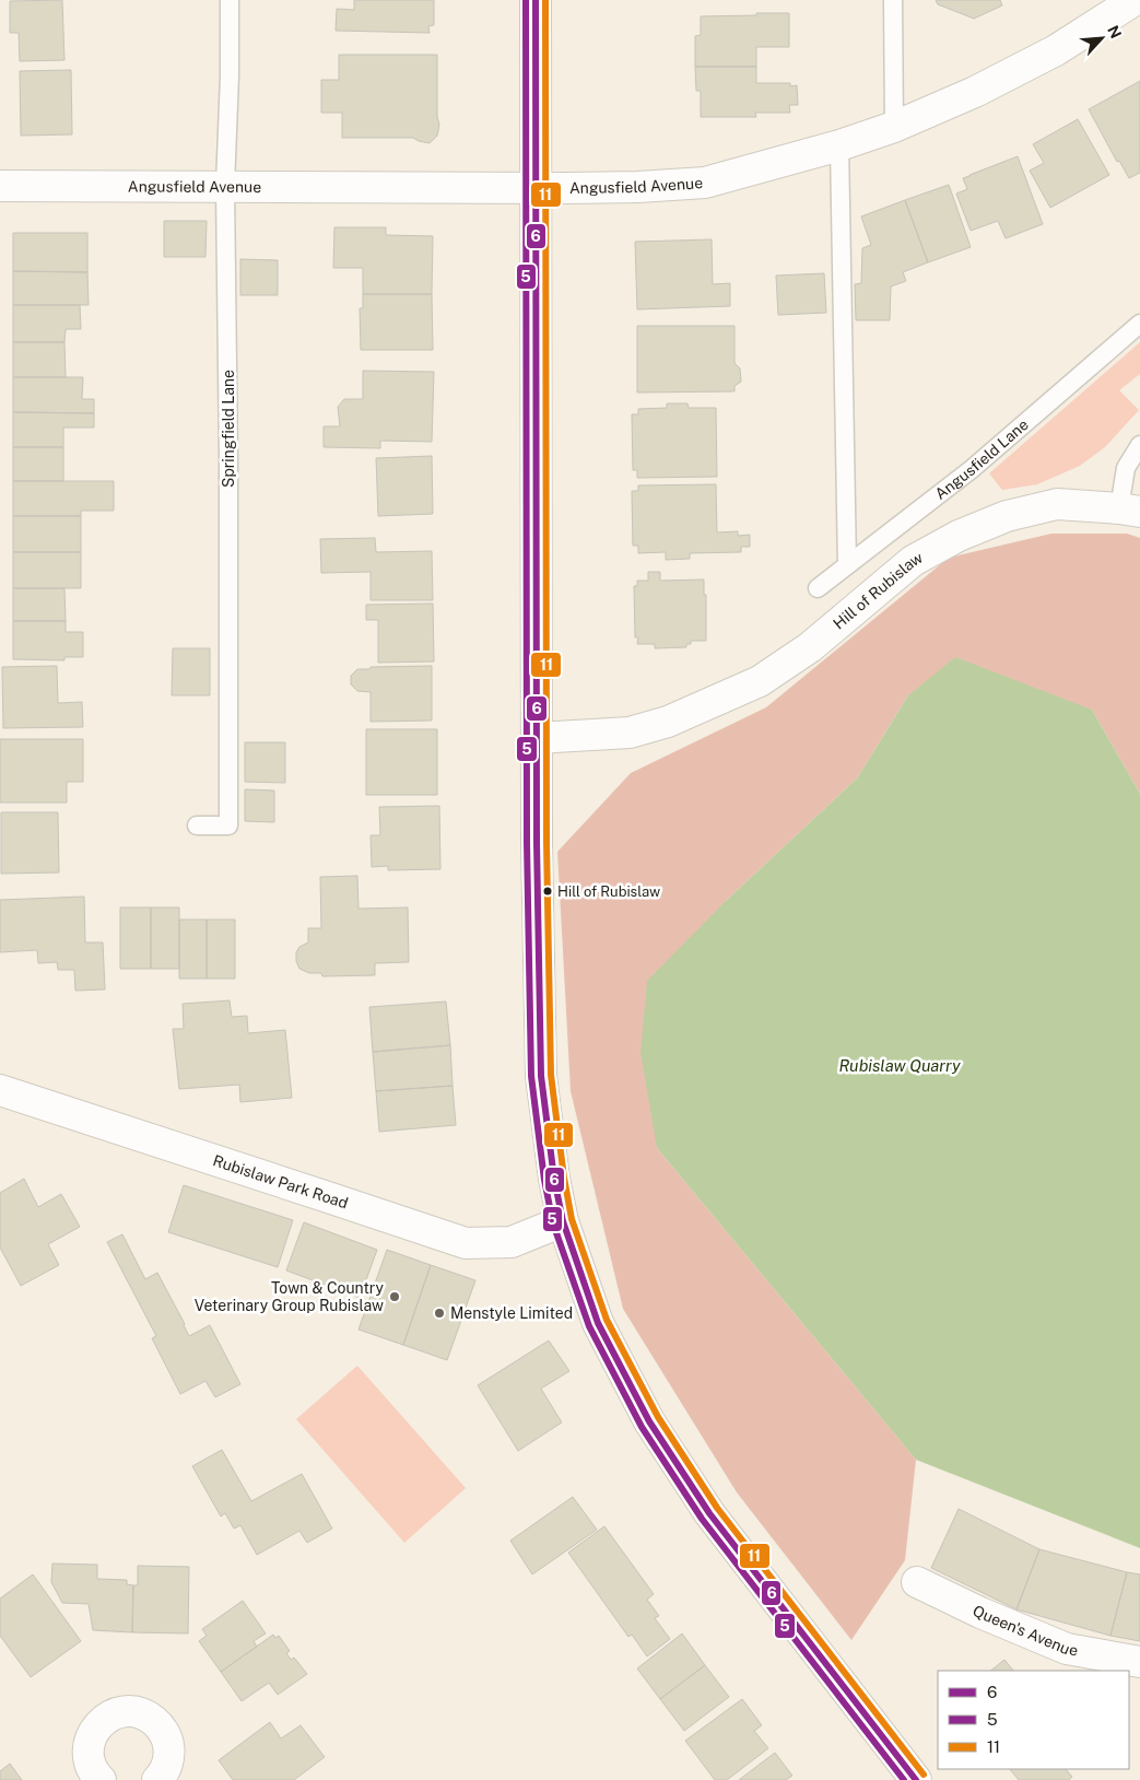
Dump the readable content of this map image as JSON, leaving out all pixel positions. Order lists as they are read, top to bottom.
{
  "streets": {
    "street": [
      "Angusfield Avenue",
      "Hill of Rubislaw",
      "Rubislaw Park Road",
      "Queen's Avenue"
    ],
    "lane": ["Springfield Lane", "Angusfield Lane"]
  },
  "crossings": [
    ["Angusfield Avenue", "Springfield Lane"]
  ],
  "water": ["Rubislaw Quarry"],
  "places": ["Hill of Rubislaw", "Town & Country Veterinary Group Rubislaw", "Menstyle Limited"],
  "lines": ["transit line 6", "transit line 5", "transit line 11"],
  "legend": ["6", "5", "11"],
  "north": "top right"
}
